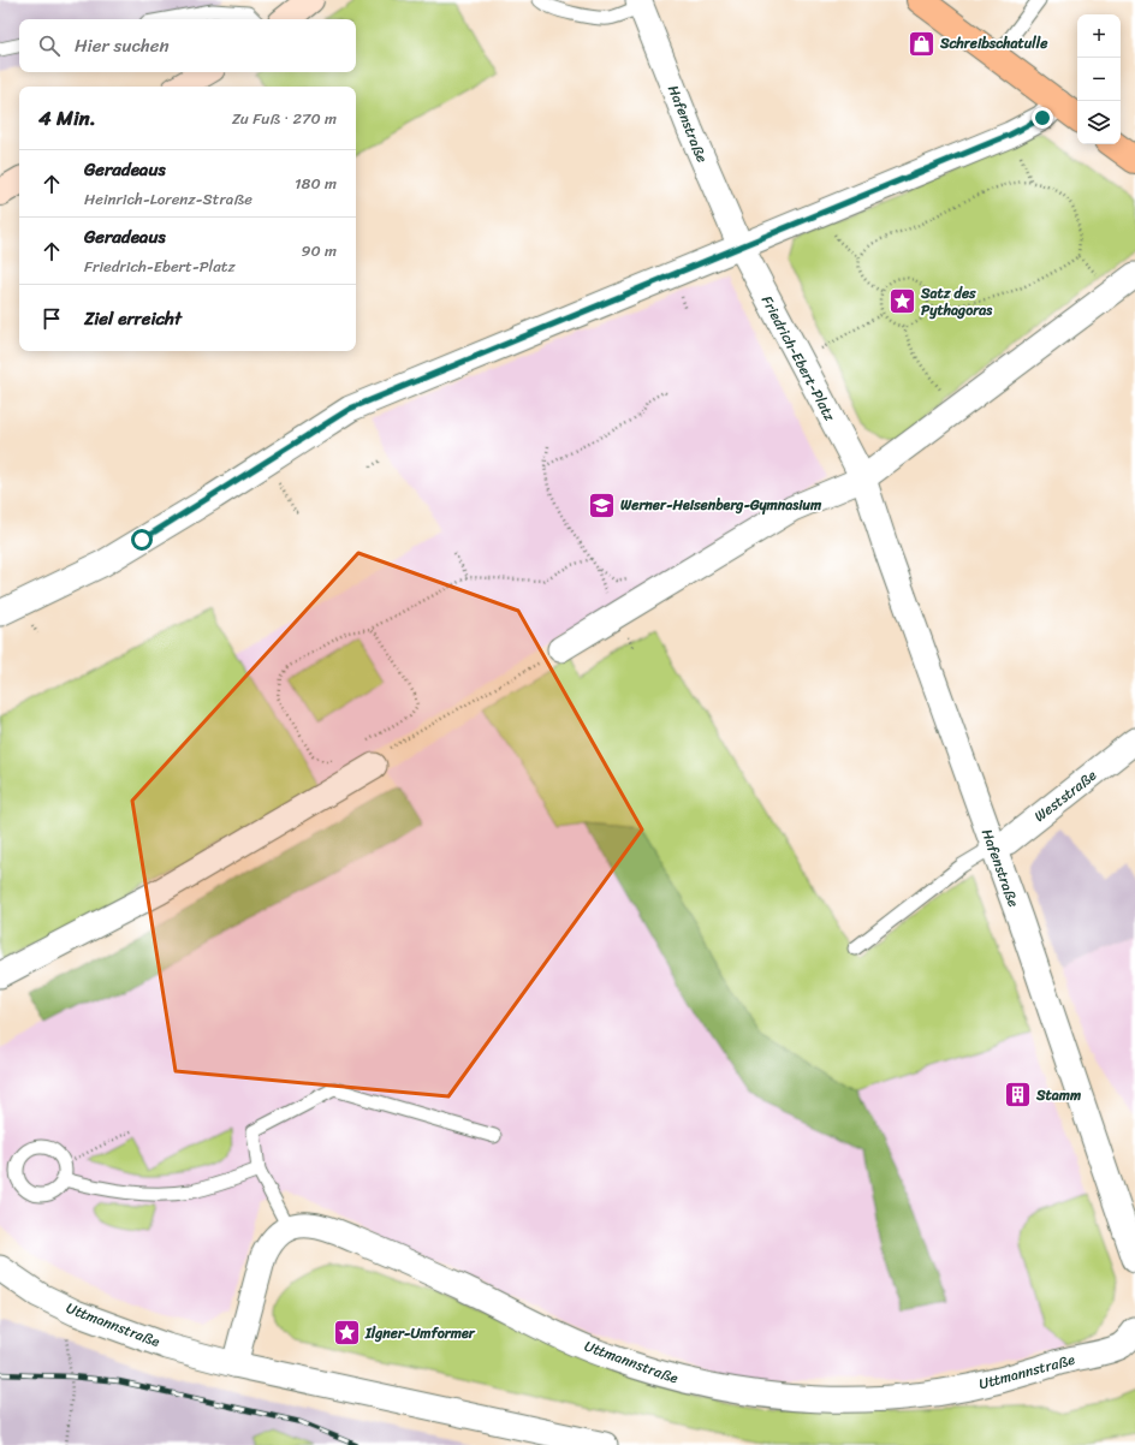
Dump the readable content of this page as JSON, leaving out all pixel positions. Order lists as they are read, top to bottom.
{
  "streets": {
    "street": [
      "Hafenstraße",
      "Friedrich-Ebert-Platz",
      "Weststraße",
      "Uttmannstraße"
    ]
  },
  "crossings": [
    ["Hafenstraße", "Friedrich-Ebert-Platz"],
    ["Hafenstraße", "Weststraße"]
  ],
  "places": {
    "shop": ["Schreibschatulle"],
    "place": ["Satz des Pythagoras", "Ilgner-Umformer"],
    "school or university": ["Werner-Heisenberg-Gymnasium"],
    "building": ["Stamm"]
  },
  "page": {
    "map_buttons": ["+", "−"],
    "search": "Hier suchen",
    "heading": ["4 Min.", "Zu Fuß · 270 m"],
    "list": [
      ["Geradeaus", "Heinrich-Lorenz-Straße", "180 m"],
      ["Geradeaus", "Friedrich-Ebert-Platz", "90 m"],
      "Ziel erreicht"
    ]
  }
}
